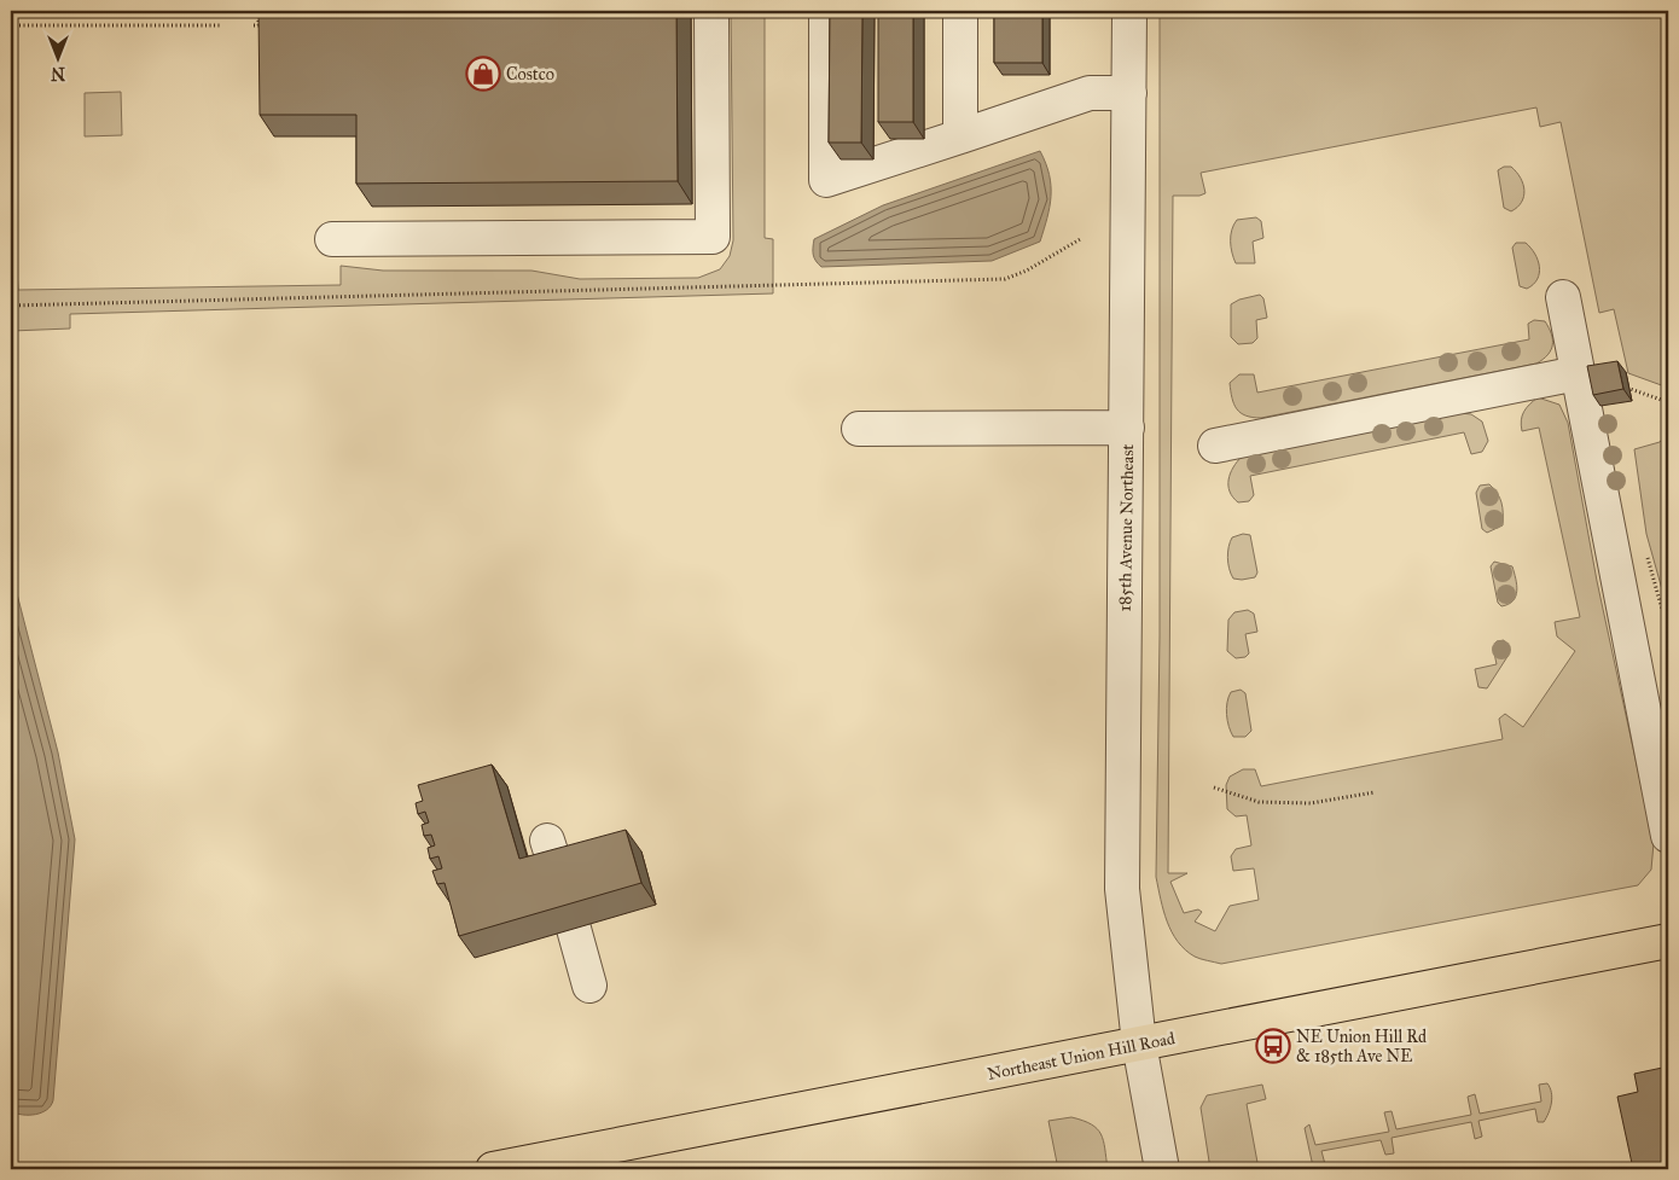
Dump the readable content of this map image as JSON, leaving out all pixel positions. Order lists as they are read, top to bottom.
{
  "streets": {
    "main road": ["Northeast Union Hill Road"],
    "street": ["185th Avenue Northeast"]
  },
  "crossings": [
    ["185th Avenue Northeast", "Northeast Union Hill Road"]
  ],
  "places": {
    "shop": ["Costco"],
    "bus stop": ["NE Union Hill Rd & 185th Ave NE"]
  },
  "north": "bottom"
}
